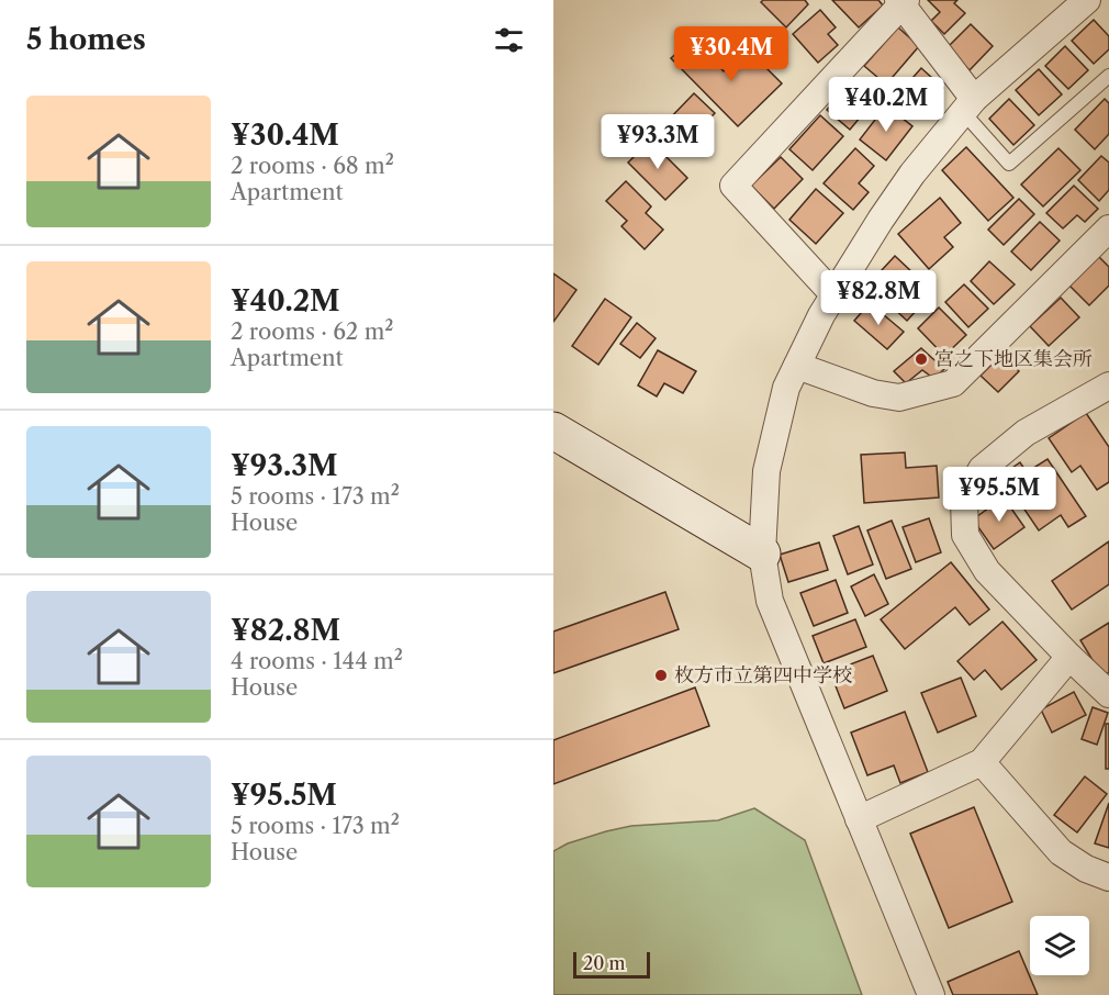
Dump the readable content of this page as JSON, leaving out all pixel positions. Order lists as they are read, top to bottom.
{
  "places": ["宮之下地区集会所", "枚方市立第四中学校"],
  "scale_bar": "20 m",
  "page": {
    "heading": "5 homes",
    "price": [
      "¥30.4M",
      "¥40.2M",
      "¥93.3M",
      "¥82.8M",
      "¥95.5M"
    ],
    "list": [
      {
        "name": "¥30.4M",
        "note": "2 rooms · 68 m² · Apartment"
      },
      {
        "name": "¥40.2M",
        "note": "2 rooms · 62 m² · Apartment"
      },
      {
        "name": "¥93.3M",
        "note": "5 rooms · 173 m² · House"
      },
      {
        "name": "¥82.8M",
        "note": "4 rooms · 144 m² · House"
      },
      {
        "name": "¥95.5M",
        "note": "5 rooms · 173 m² · House"
      }
    ],
    "scale": "20 m"
  }
}
